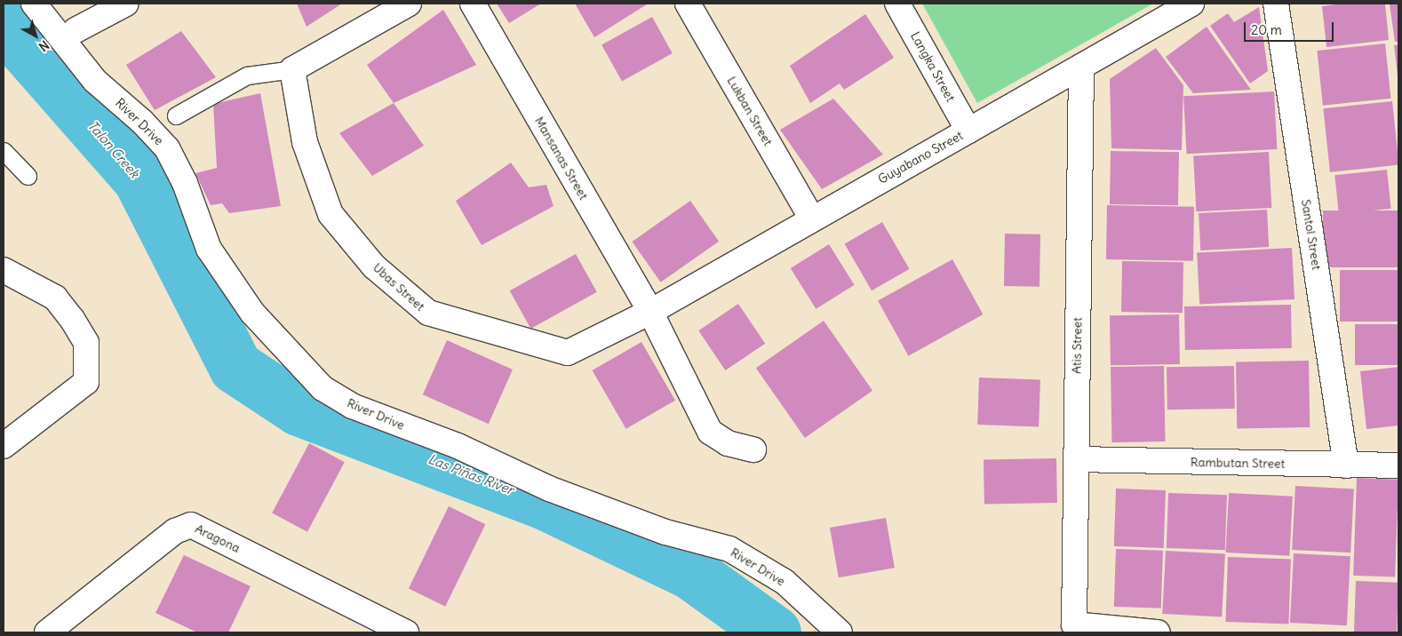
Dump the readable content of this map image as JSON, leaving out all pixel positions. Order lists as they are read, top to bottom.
{
  "streets": {
    "street": [
      "Langka Street",
      "Lukban Street",
      "River Drive",
      "Guyabano Street",
      "Mansanas Street",
      "Santol Street",
      "Ubas Street",
      "Atis Street",
      "Rambutan Street",
      "Aragona"
    ]
  },
  "crossings": [
    ["Langka Street", "Guyabano Street"],
    ["Lukban Street", "Guyabano Street"],
    ["Guyabano Street", "Mansanas Street"],
    ["Guyabano Street", "Ubas Street"],
    ["Guyabano Street", "Atis Street"],
    ["Mansanas Street", "Ubas Street"],
    ["Santol Street", "Rambutan Street"],
    ["Atis Street", "Rambutan Street"]
  ],
  "water": ["Talon Creek", "Las Piñas River"],
  "scale_bar": "20 m",
  "north": "bottom right"
}
